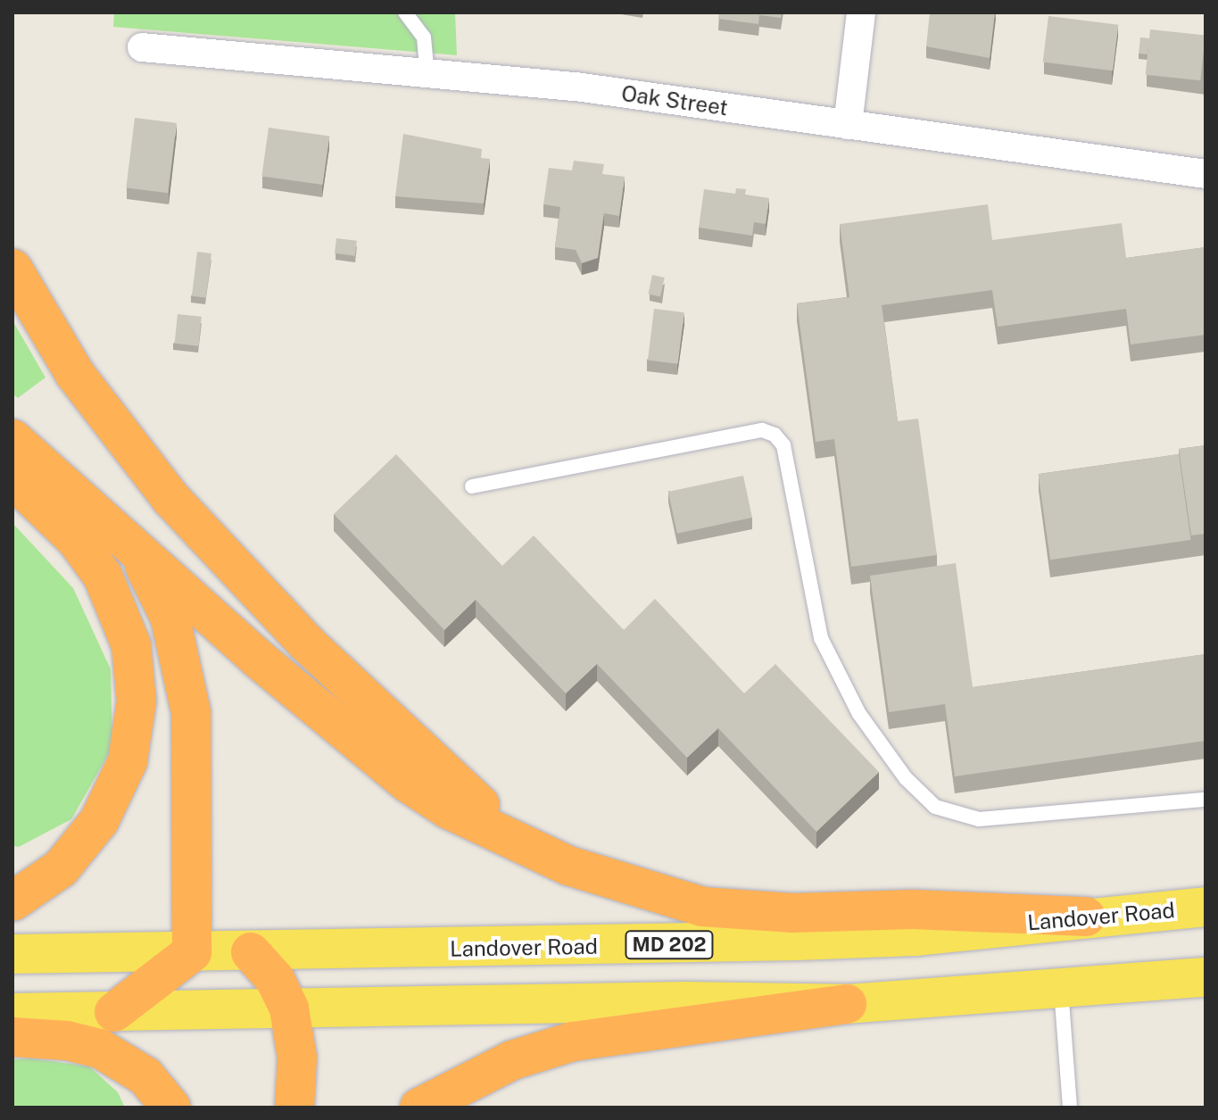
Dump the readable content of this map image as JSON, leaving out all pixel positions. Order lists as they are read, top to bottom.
{
  "streets": {
    "main road": ["Landover Road", "MD 202"],
    "street": ["Oak Street"]
  }
}
